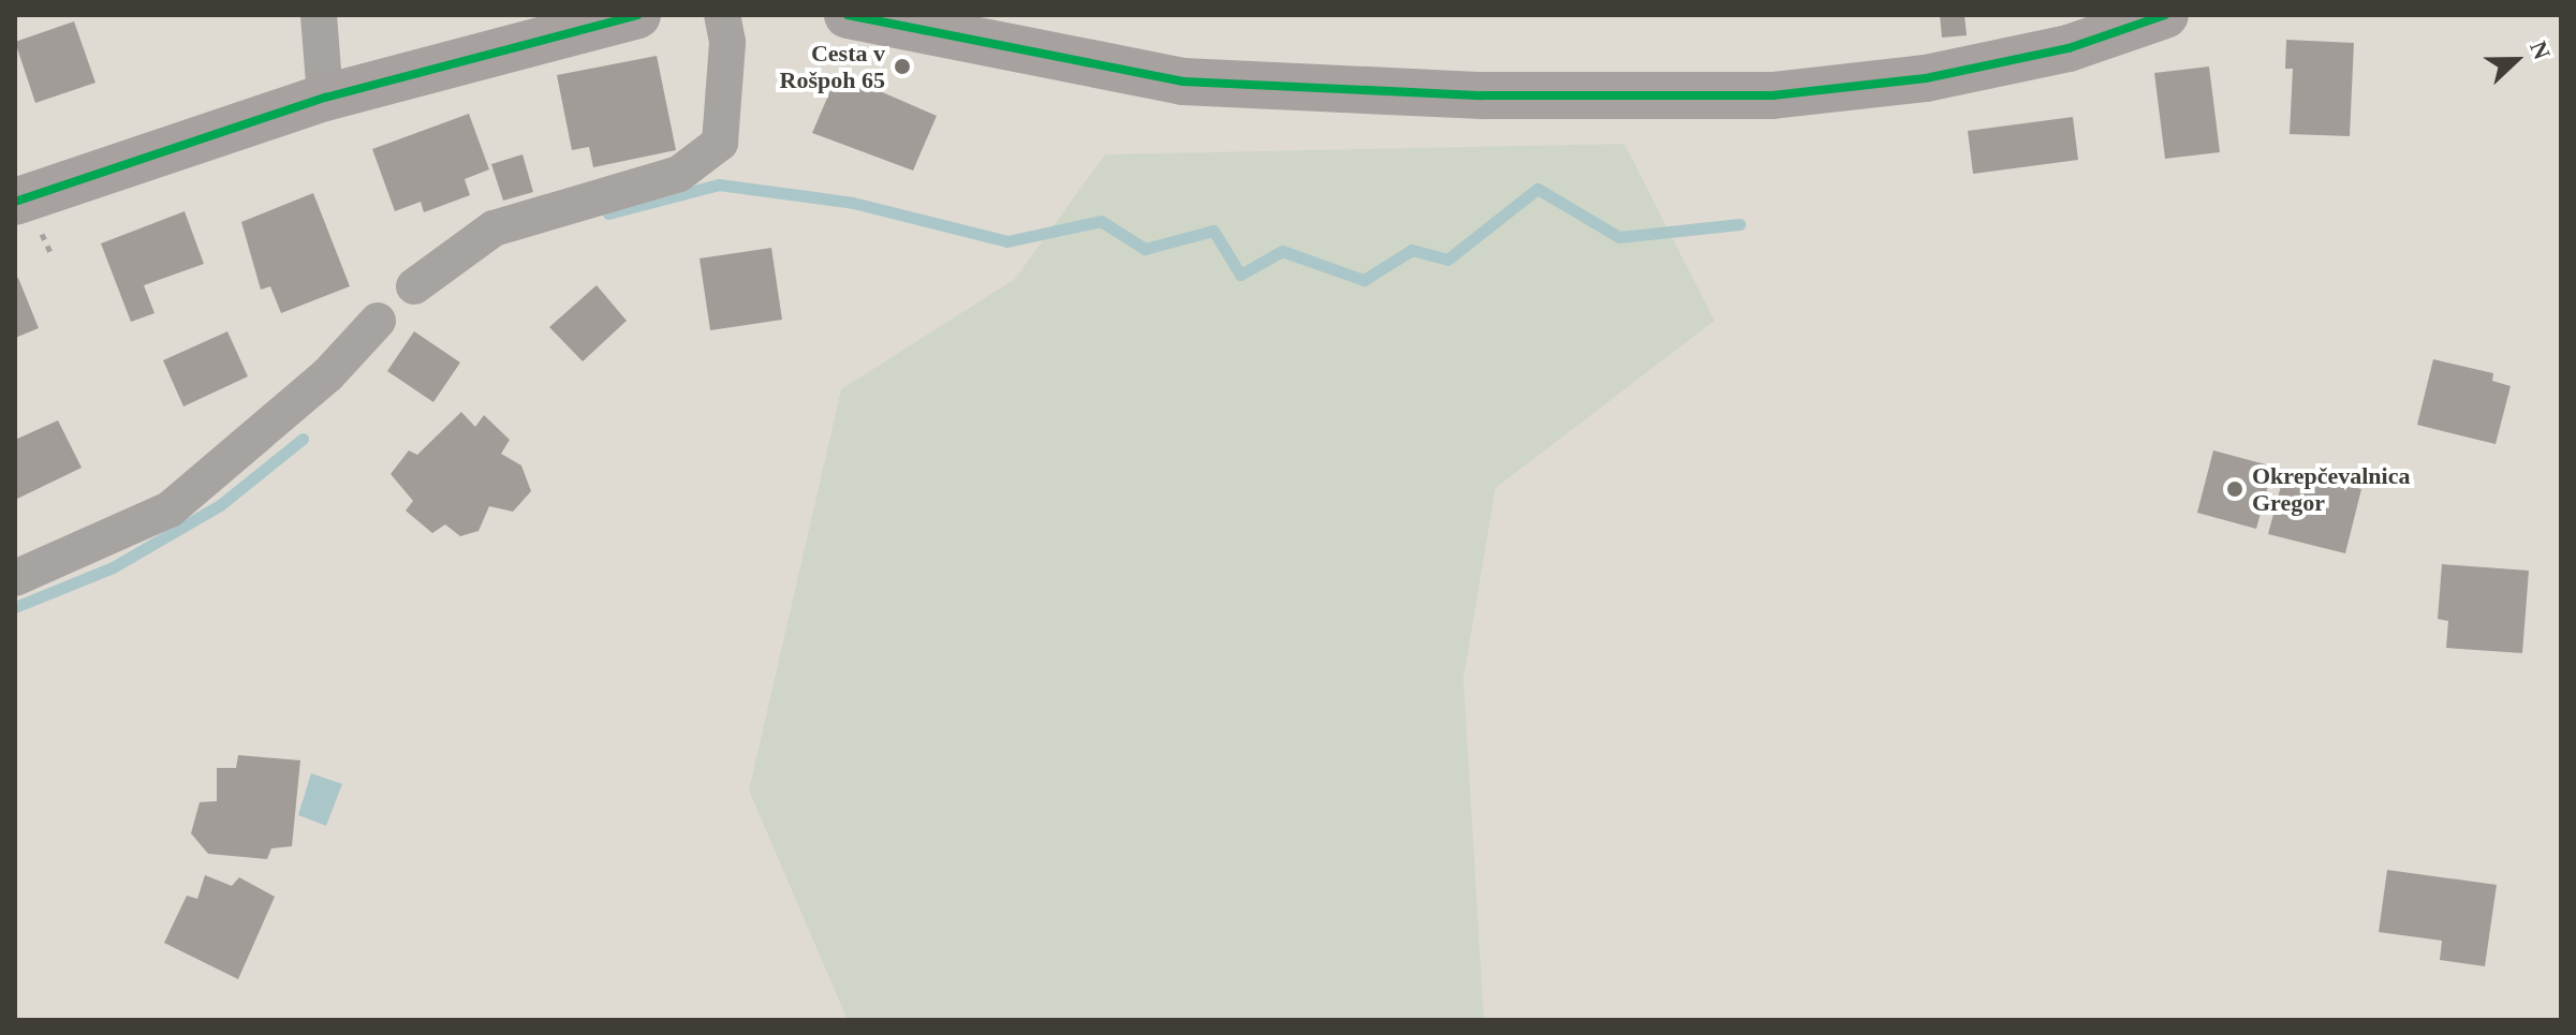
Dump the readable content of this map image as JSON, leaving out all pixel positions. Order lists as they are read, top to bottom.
{
  "places": ["Cesta v Rošpoh 65", "Okrepčevalnica Gregor"],
  "north": "right"
}
